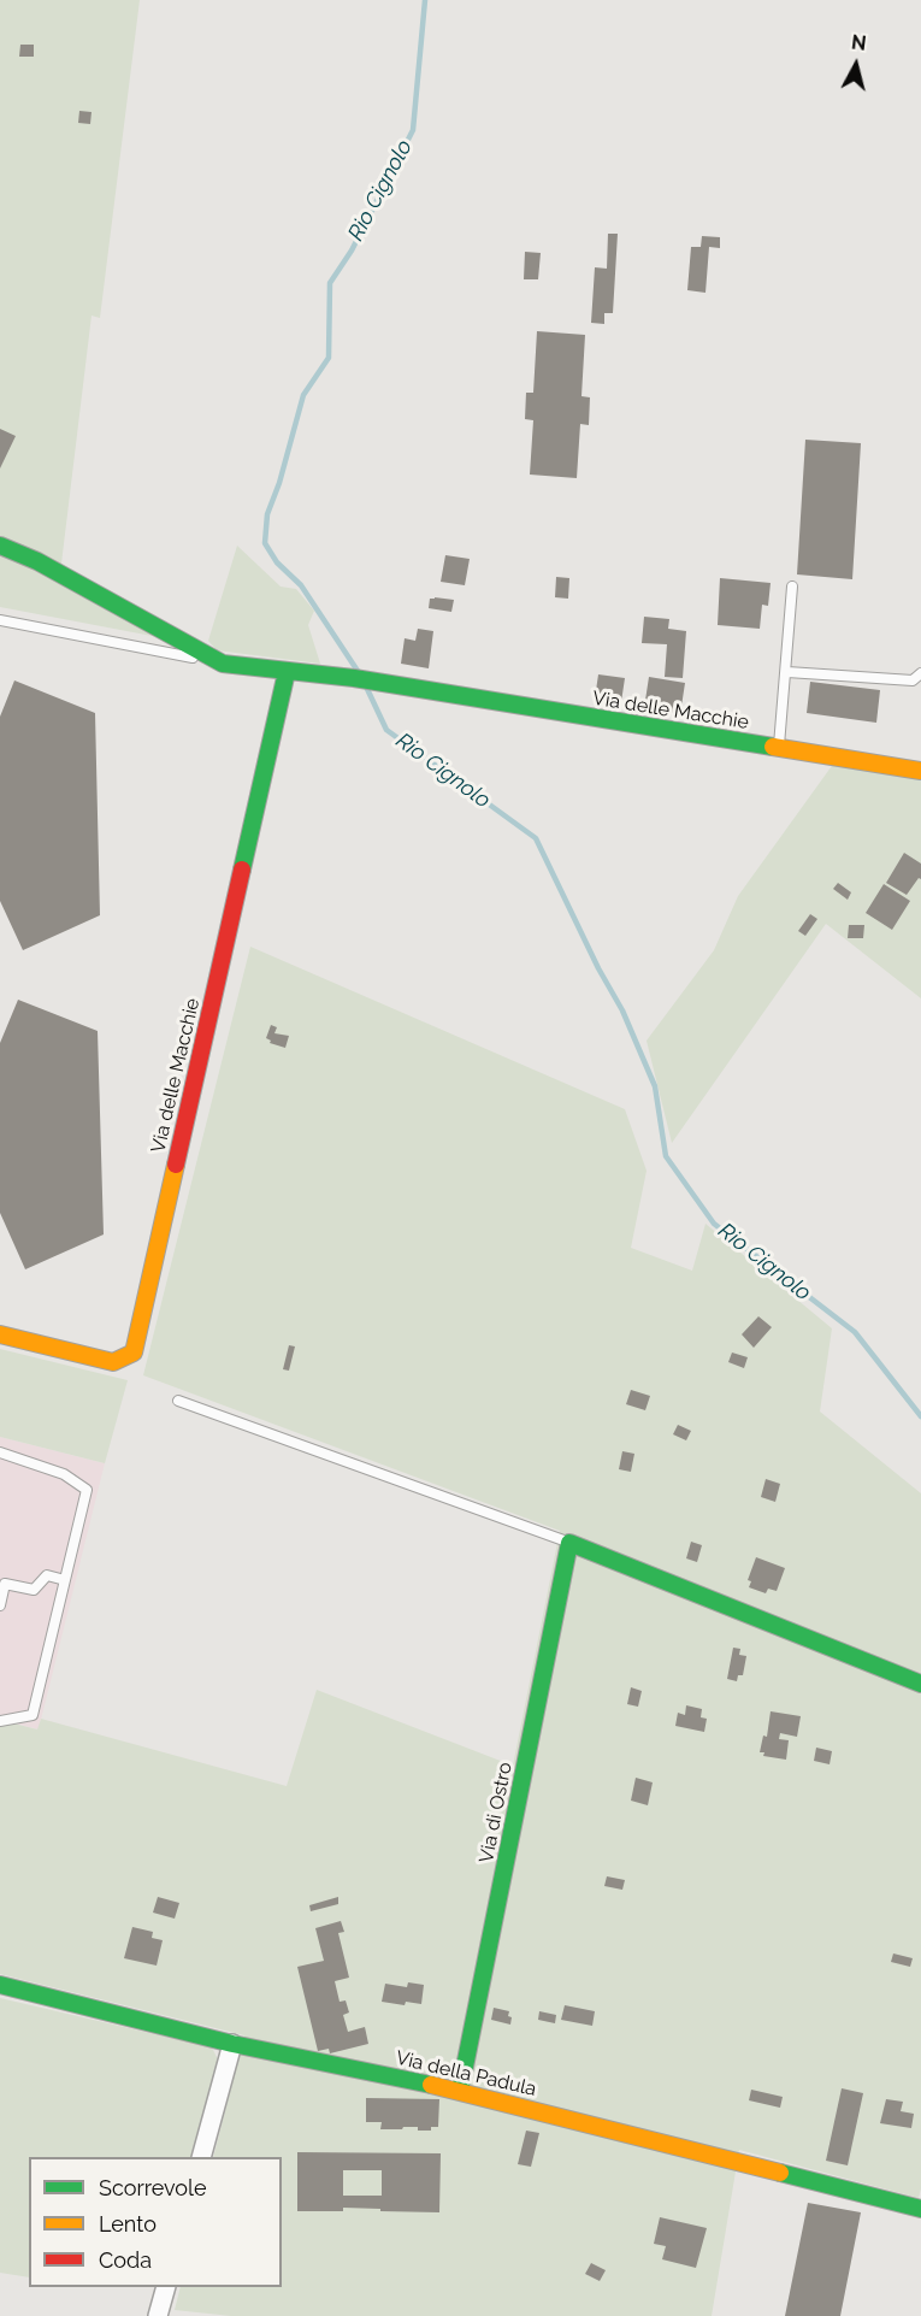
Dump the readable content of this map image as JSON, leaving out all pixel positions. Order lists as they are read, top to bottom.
{
  "streets": {
    "street": ["Via delle Macchie", "Via di Ostro", "Via della Padula"]
  },
  "crossings": [
    ["Via di Ostro", "Via della Padula"]
  ],
  "water": ["Rio Cignolo"],
  "legend": ["Scorrevole", "Lento", "Coda"],
  "north": "top"
}
